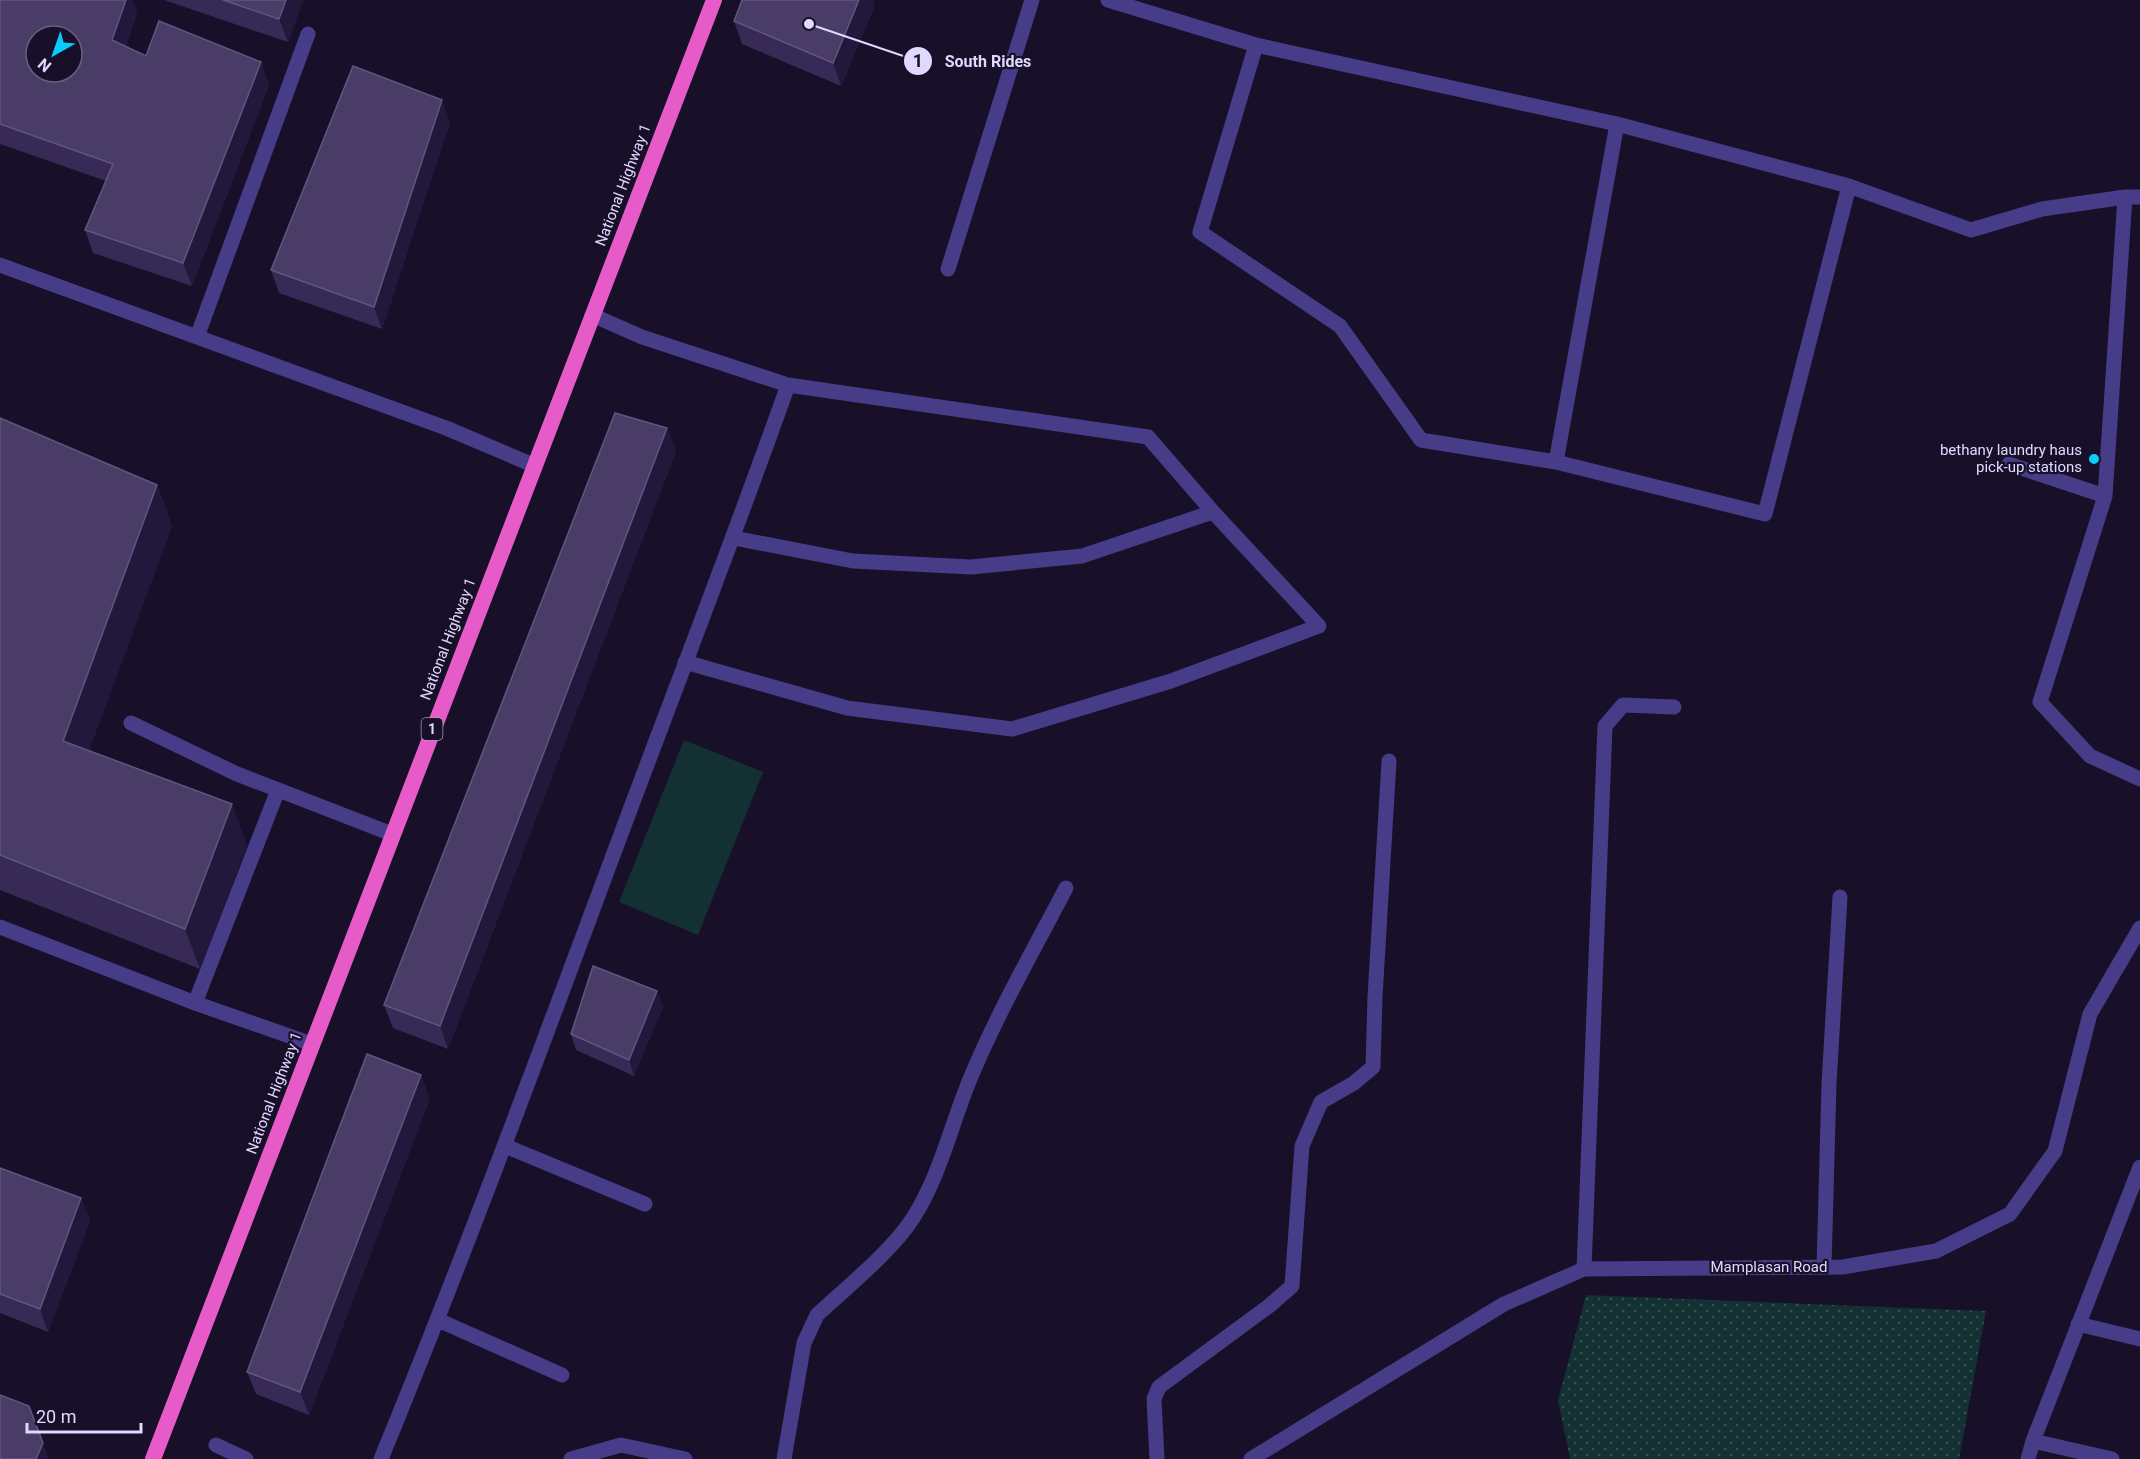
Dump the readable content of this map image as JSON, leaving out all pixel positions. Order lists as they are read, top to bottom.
{
  "streets": {
    "highway": ["National Highway 1", "1"],
    "street": ["Mamplasan Road"]
  },
  "places": ["South Rides", "bethany laundry haus pick-up stations"],
  "scale_bar": "20 m",
  "north": "bottom left"
}
